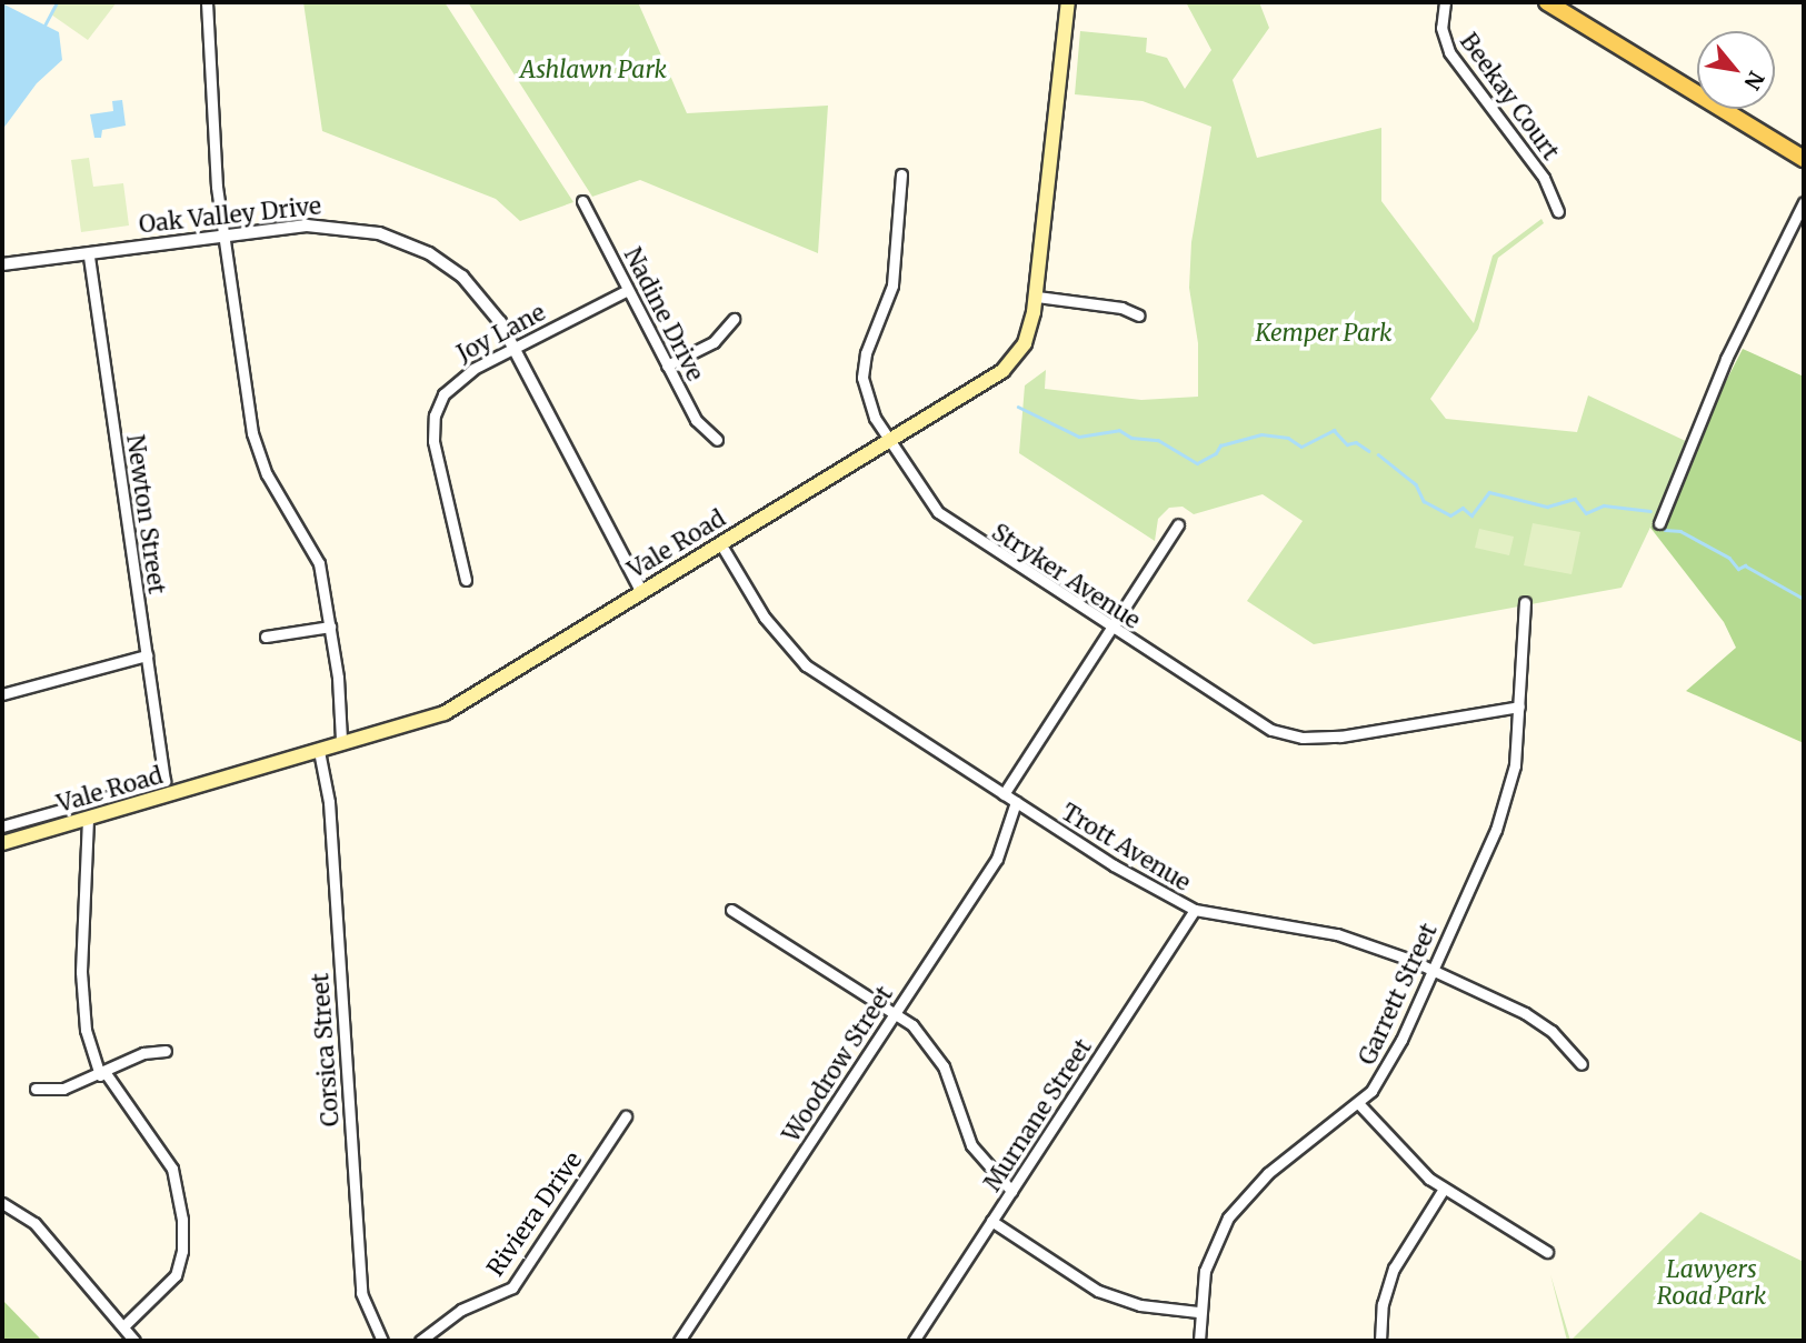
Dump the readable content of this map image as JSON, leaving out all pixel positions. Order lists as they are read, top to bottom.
{
  "streets": {
    "main road": ["Vale Road"],
    "street": [
      "Beekay Court",
      "Oak Valley Drive",
      "Nadine Drive",
      "Joy Lane",
      "Newton Street",
      "Stryker Avenue",
      "Trott Avenue",
      "Garrett Street",
      "Corsica Street",
      "Woodrow Street",
      "Murnane Street",
      "Riviera Drive"
    ]
  },
  "crossings": [
    ["Oak Valley Drive", "Joy Lane"],
    ["Oak Valley Drive", "Newton Street"],
    ["Oak Valley Drive", "Vale Road"],
    ["Nadine Drive", "Joy Lane"],
    ["Vale Road", "Stryker Avenue"],
    ["Vale Road", "Trott Avenue"],
    ["Vale Road", "Corsica Street"],
    ["Stryker Avenue", "Garrett Street"],
    ["Trott Avenue", "Garrett Street"],
    ["Trott Avenue", "Woodrow Street"],
    ["Trott Avenue", "Murnane Street"]
  ],
  "parks": ["Ashlawn Park", "Kemper Park", "Lawyers Road Park"],
  "north": "bottom right"
}
